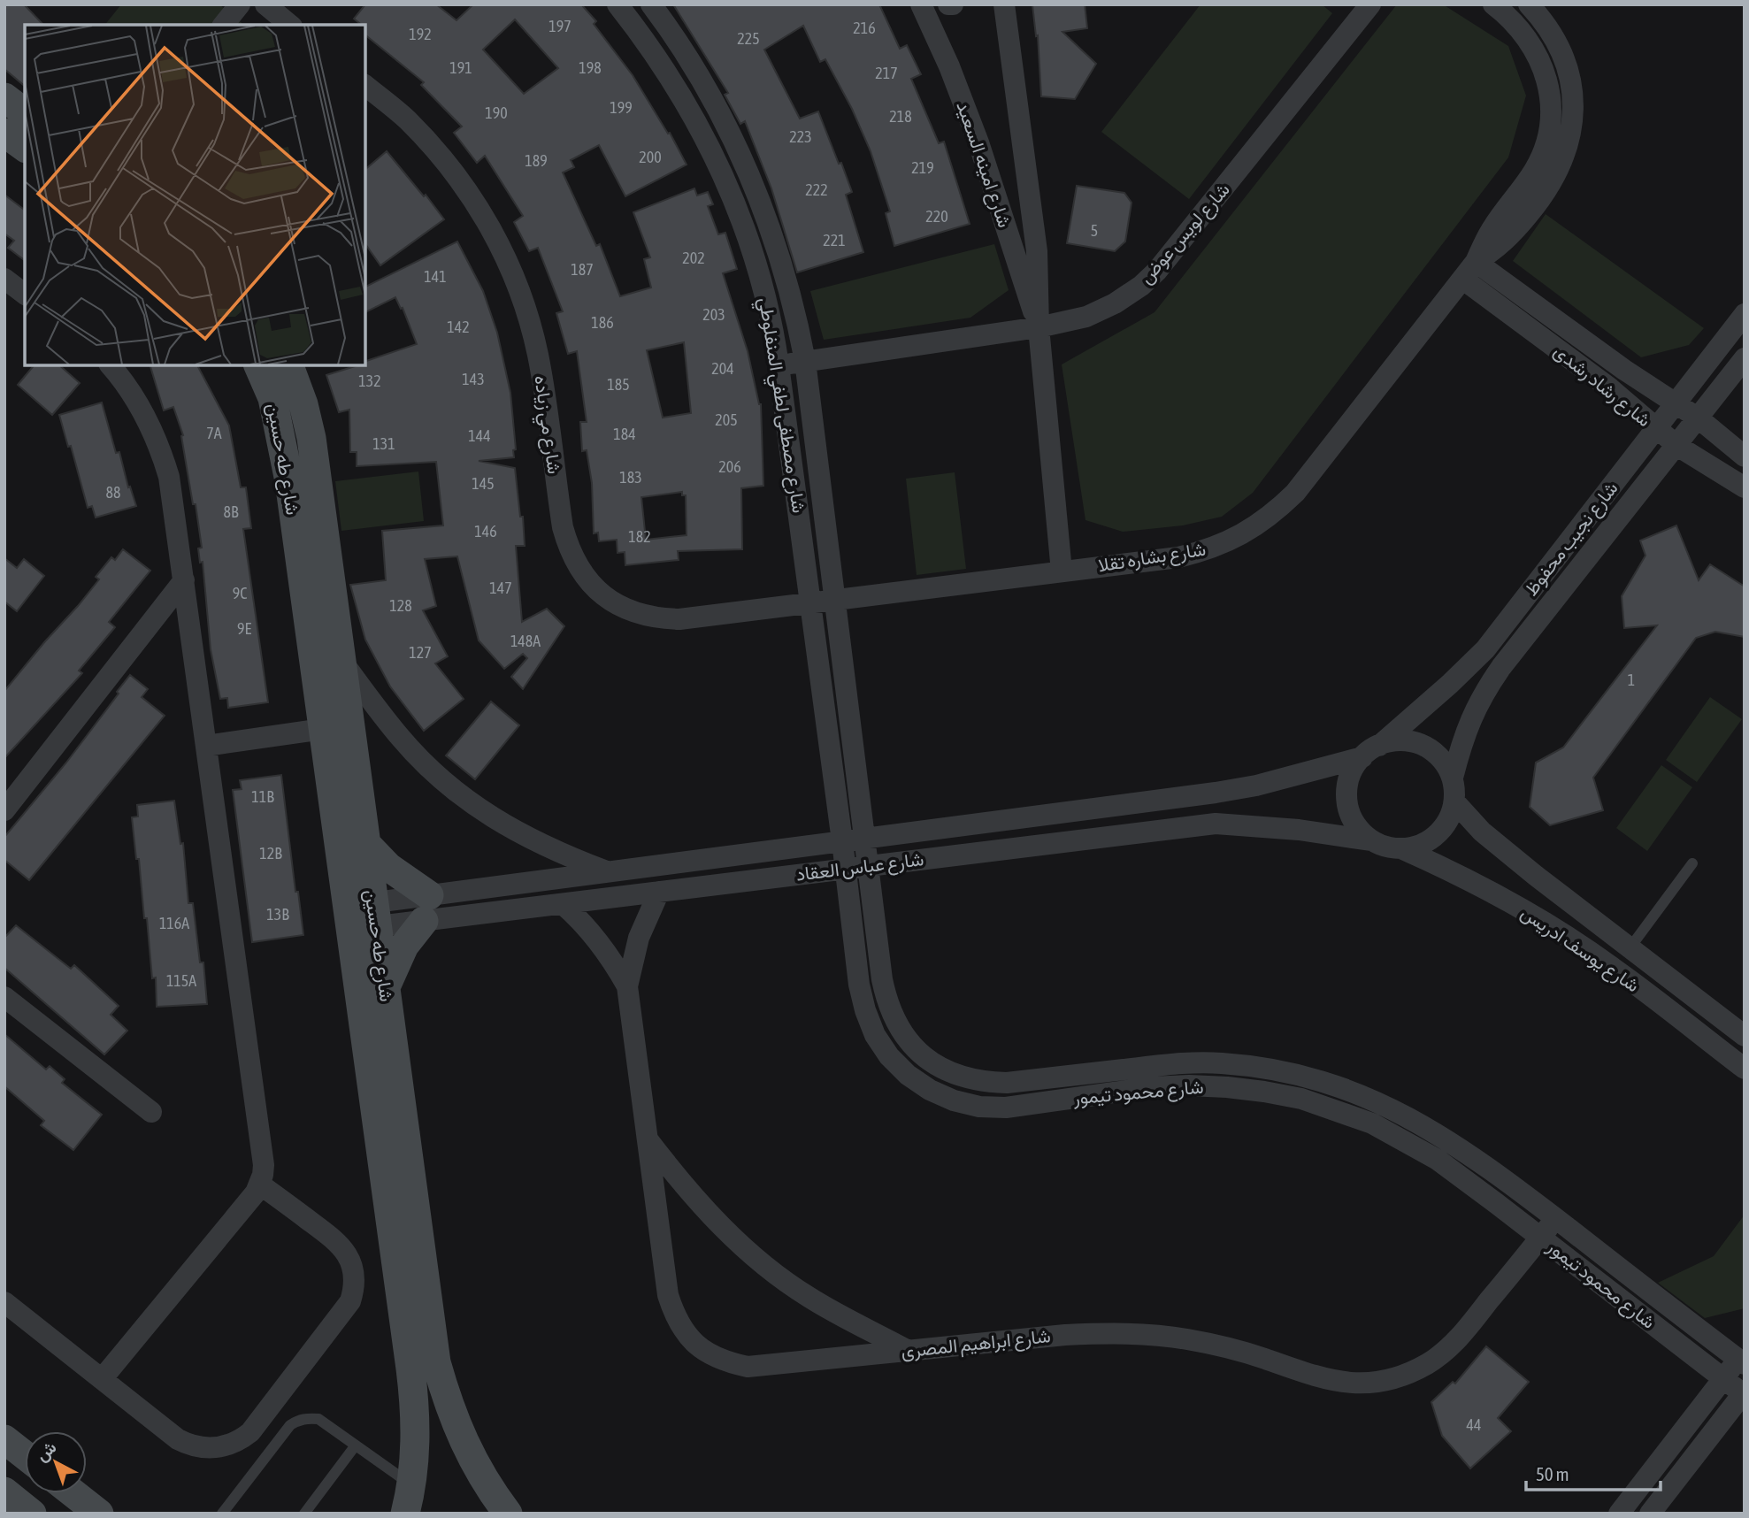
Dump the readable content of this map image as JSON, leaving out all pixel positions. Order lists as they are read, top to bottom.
{
  "streets": {
    "street": [
      "شارع امينه السعيد",
      "شارع لويس عوض",
      "شارع رشاد رشدى",
      "شارع مصطفى لطفي المنفلوطي",
      "شارع مي زياده",
      "شارع طه حسين",
      "شارع نجيب محفوظ",
      "شارع بشاره تقلا",
      "شارع عباس العقاد",
      "شارع يوسف ادريس",
      "شارع محمود تيمور",
      "شارع ابراهيم المصرى"
    ]
  },
  "crossings": [
    ["شارع امينه السعيد", "شارع لويس عوض"],
    ["شارع امينه السعيد", "شارع بشاره تقلا"],
    ["شارع لويس عوض", "شارع مصطفى لطفي المنفلوطي"],
    ["شارع رشاد رشدى", "شارع نجيب محفوظ"],
    ["شارع رشاد رشدى", "شارع بشاره تقلا"],
    ["شارع مصطفى لطفي المنفلوطي", "شارع مي زياده"],
    ["شارع مصطفى لطفي المنفلوطي", "شارع بشاره تقلا"],
    ["شارع مصطفى لطفي المنفلوطي", "شارع عباس العقاد"],
    ["شارع مصطفى لطفي المنفلوطي", "شارع محمود تيمور"],
    ["شارع مي زياده", "شارع بشاره تقلا"],
    ["شارع طه حسين", "شارع عباس العقاد"],
    ["شارع نجيب محفوظ", "شارع عباس العقاد"],
    ["شارع نجيب محفوظ", "شارع يوسف ادريس"],
    ["شارع عباس العقاد", "شارع يوسف ادريس"],
    ["شارع عباس العقاد", "شارع محمود تيمور"],
    ["شارع عباس العقاد", "شارع ابراهيم المصرى"],
    ["شارع محمود تيمور", "شارع ابراهيم المصرى"]
  ],
  "house_numbers": [
    "197",
    "216",
    "192",
    "225",
    "191",
    "198",
    "217",
    "199",
    "190",
    "218",
    "223",
    "200",
    "189",
    "219",
    "222",
    "220",
    "5",
    "221",
    "202",
    "187",
    "141",
    "203",
    "186",
    "142",
    "204",
    "143",
    "132",
    "185",
    "205",
    "7A",
    "184",
    "144",
    "131",
    "206",
    "183",
    "145",
    "88",
    "8B",
    "146",
    "182",
    "147",
    "9C",
    "128",
    "9E",
    "148A",
    "127",
    "1",
    "11B",
    "12B",
    "13B",
    "116A",
    "115A",
    "44"
  ],
  "scale_bar": "50 m",
  "north": "top left"
}
